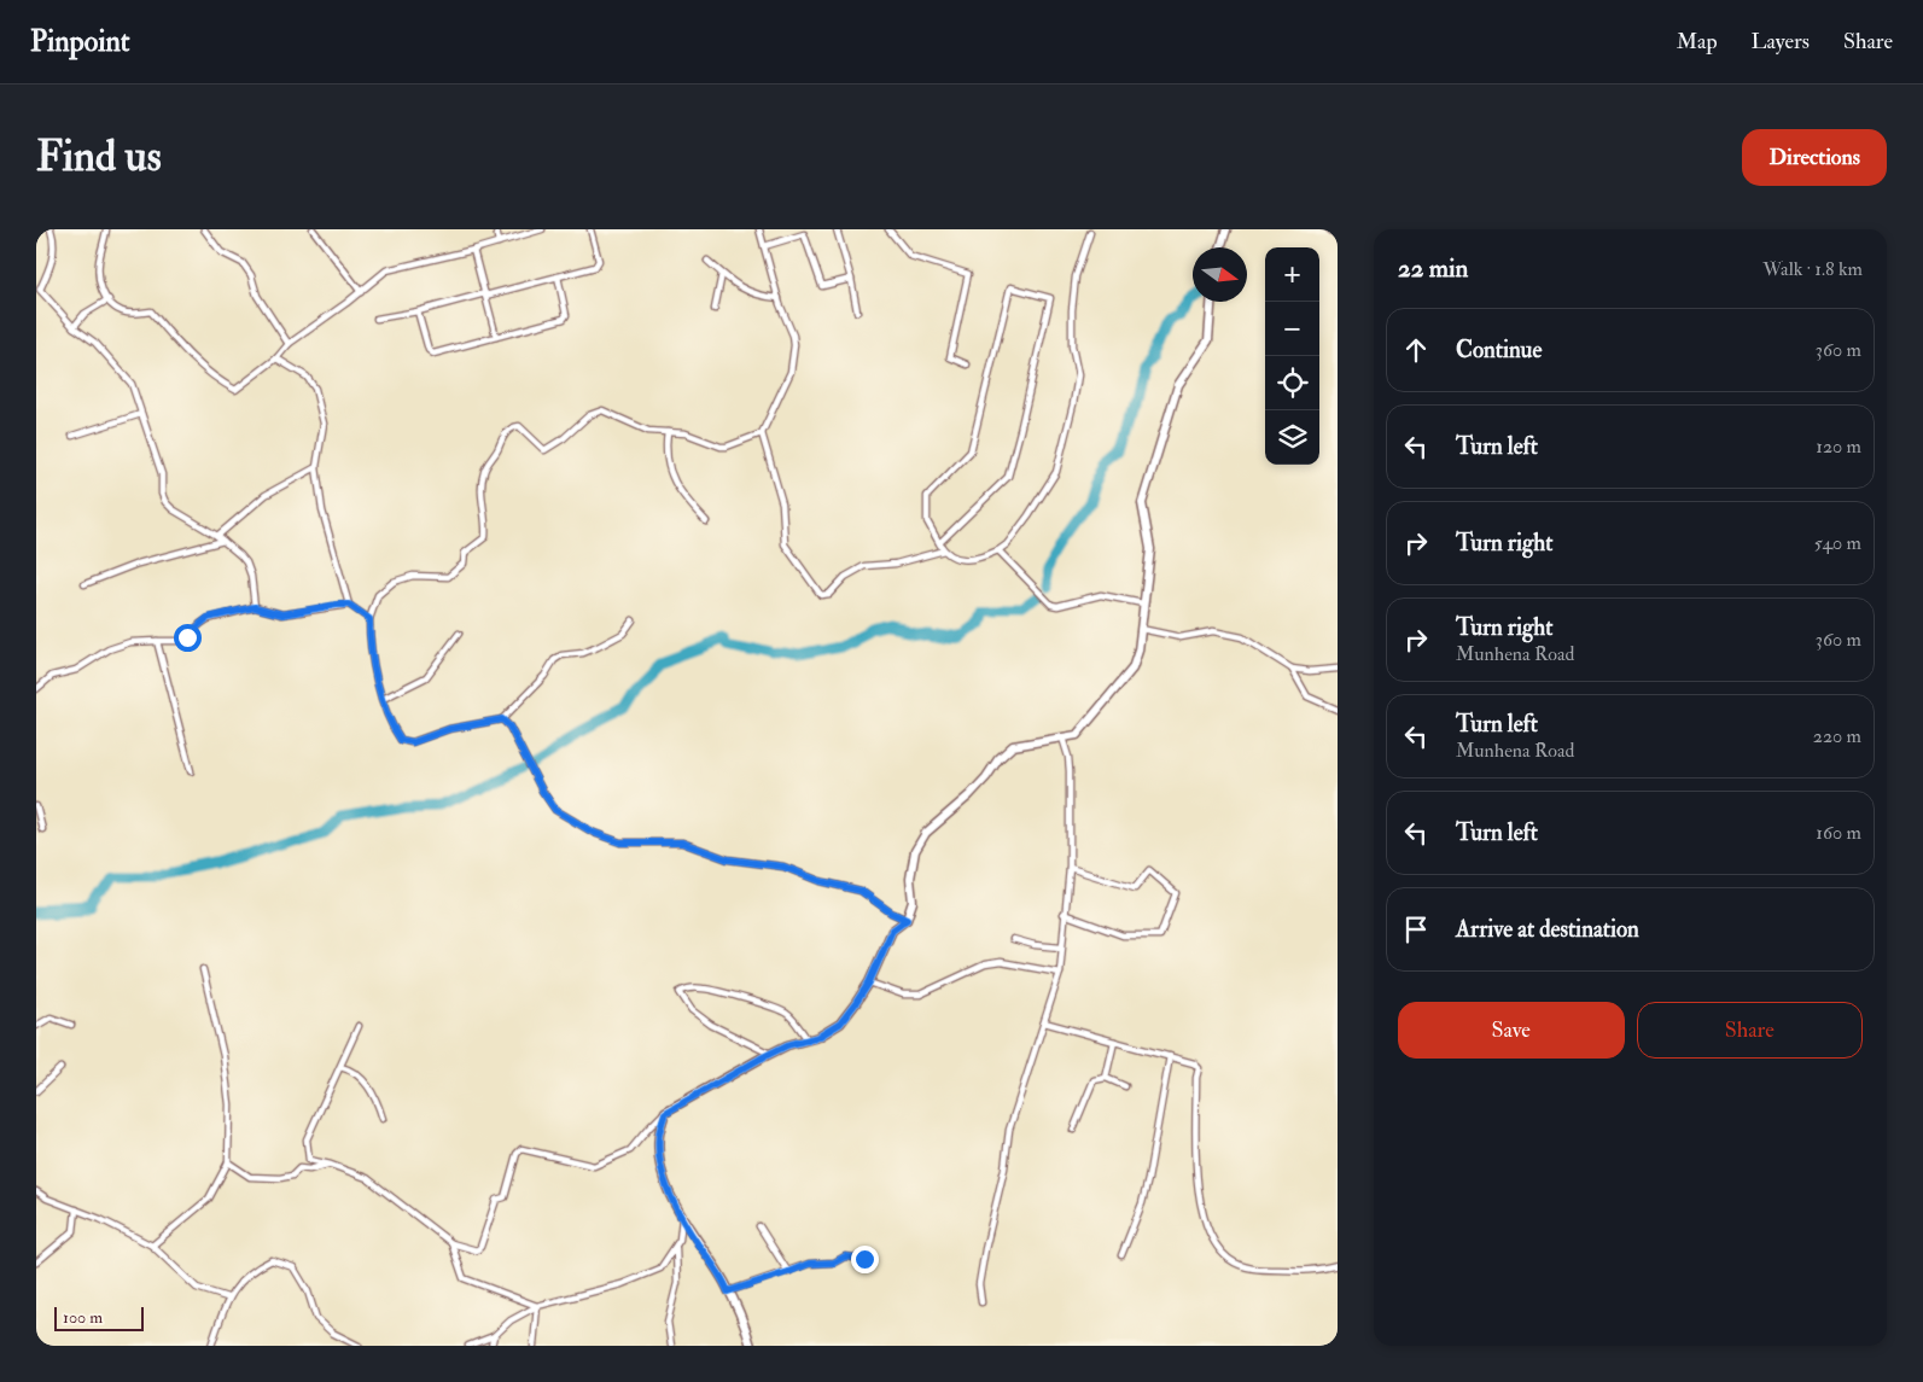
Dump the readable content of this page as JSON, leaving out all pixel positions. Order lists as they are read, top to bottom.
{
  "scale_bar": "100 m",
  "north": "right",
  "page": {
    "header": "Pinpoint",
    "nav": ["Map", "Layers", "Share"],
    "buttons": [
      "Directions",
      ["Save", "Share"]
    ],
    "title": "Find us",
    "heading": ["22 min", "Walk · 1.8 km"],
    "map_buttons": ["+", "−"],
    "list": [
      ["Continue", "360 m"],
      ["Turn left", "120 m"],
      ["Turn right", "540 m"],
      ["Turn right", "Munhena Road", "360 m"],
      ["Turn left", "Munhena Road", "220 m"],
      ["Turn left", "160 m"],
      "Arrive at destination"
    ],
    "scale": "100 m"
  }
}
